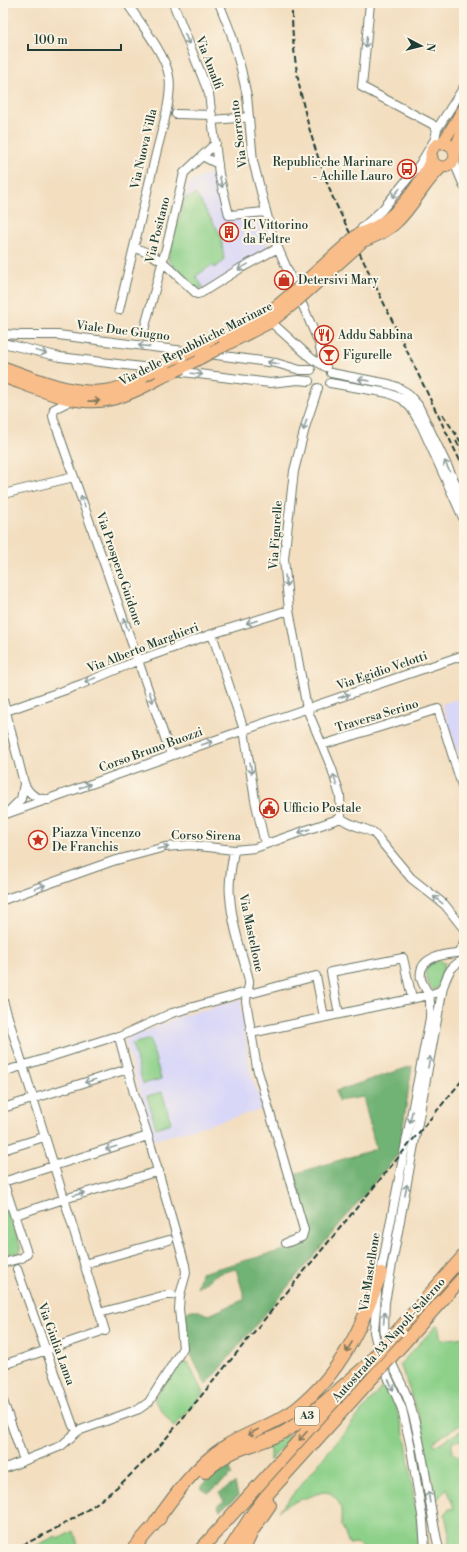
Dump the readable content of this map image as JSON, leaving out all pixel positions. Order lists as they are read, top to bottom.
{
  "streets": {
    "highway": ["Autostrada A3 Napoli-Salerno", "A3"],
    "main road": ["Via delle Repubbliche Marinare"],
    "street": [
      "Via Amalfi",
      "Via Sorrento",
      "Via Nuova Villa",
      "Via Positano",
      "Viale Due Giugno",
      "Via Figurelle",
      "Via Prospero Guidone",
      "Via Alberto Marghieri",
      "Via Egidio Velotti",
      "Traversa Serino",
      "Corso Bruno Buozzi",
      "Corso Sirena",
      "Via Mastellone",
      "Via Giulia Lama"
    ]
  },
  "crossings": [
    ["Via Amalfi", "Via Sorrento"],
    ["Via Amalfi", "Via Positano"],
    ["Via Sorrento", "Via delle Repubbliche Marinare"],
    ["Viale Due Giugno", "Via Figurelle"],
    ["Via delle Repubbliche Marinare", "Via Prospero Guidone"],
    ["Via Figurelle", "Via Alberto Marghieri"],
    ["Via Figurelle", "Via Egidio Velotti"],
    ["Via Figurelle", "Traversa Serino"],
    ["Via Figurelle", "Corso Bruno Buozzi"],
    ["Via Figurelle", "Corso Sirena"],
    ["Via Prospero Guidone", "Via Alberto Marghieri"],
    ["Via Prospero Guidone", "Corso Bruno Buozzi"],
    ["Via Egidio Velotti", "Corso Bruno Buozzi"],
    ["Corso Sirena", "Via Mastellone"],
    ["Autostrada A3 Napoli-Salerno", "A3"]
  ],
  "one_way": [
    "Via Amalfi",
    "Via Alberto Marghieri",
    "Via Egidio Velotti",
    "Corso Bruno Buozzi"
  ],
  "places": {
    "bus stop": ["Republicche Marinare - Achille Lauro"],
    "building": ["IC Vittorino da Feltre"],
    "shop": ["Detersivi Mary"],
    "restaurant": ["Addu Sabbina"],
    "bar": ["Figurelle"],
    "public building": ["Ufficio Postale"],
    "place": ["Piazza Vincenzo De Franchis"]
  },
  "scale_bar": "100 m",
  "north": "right"
}
